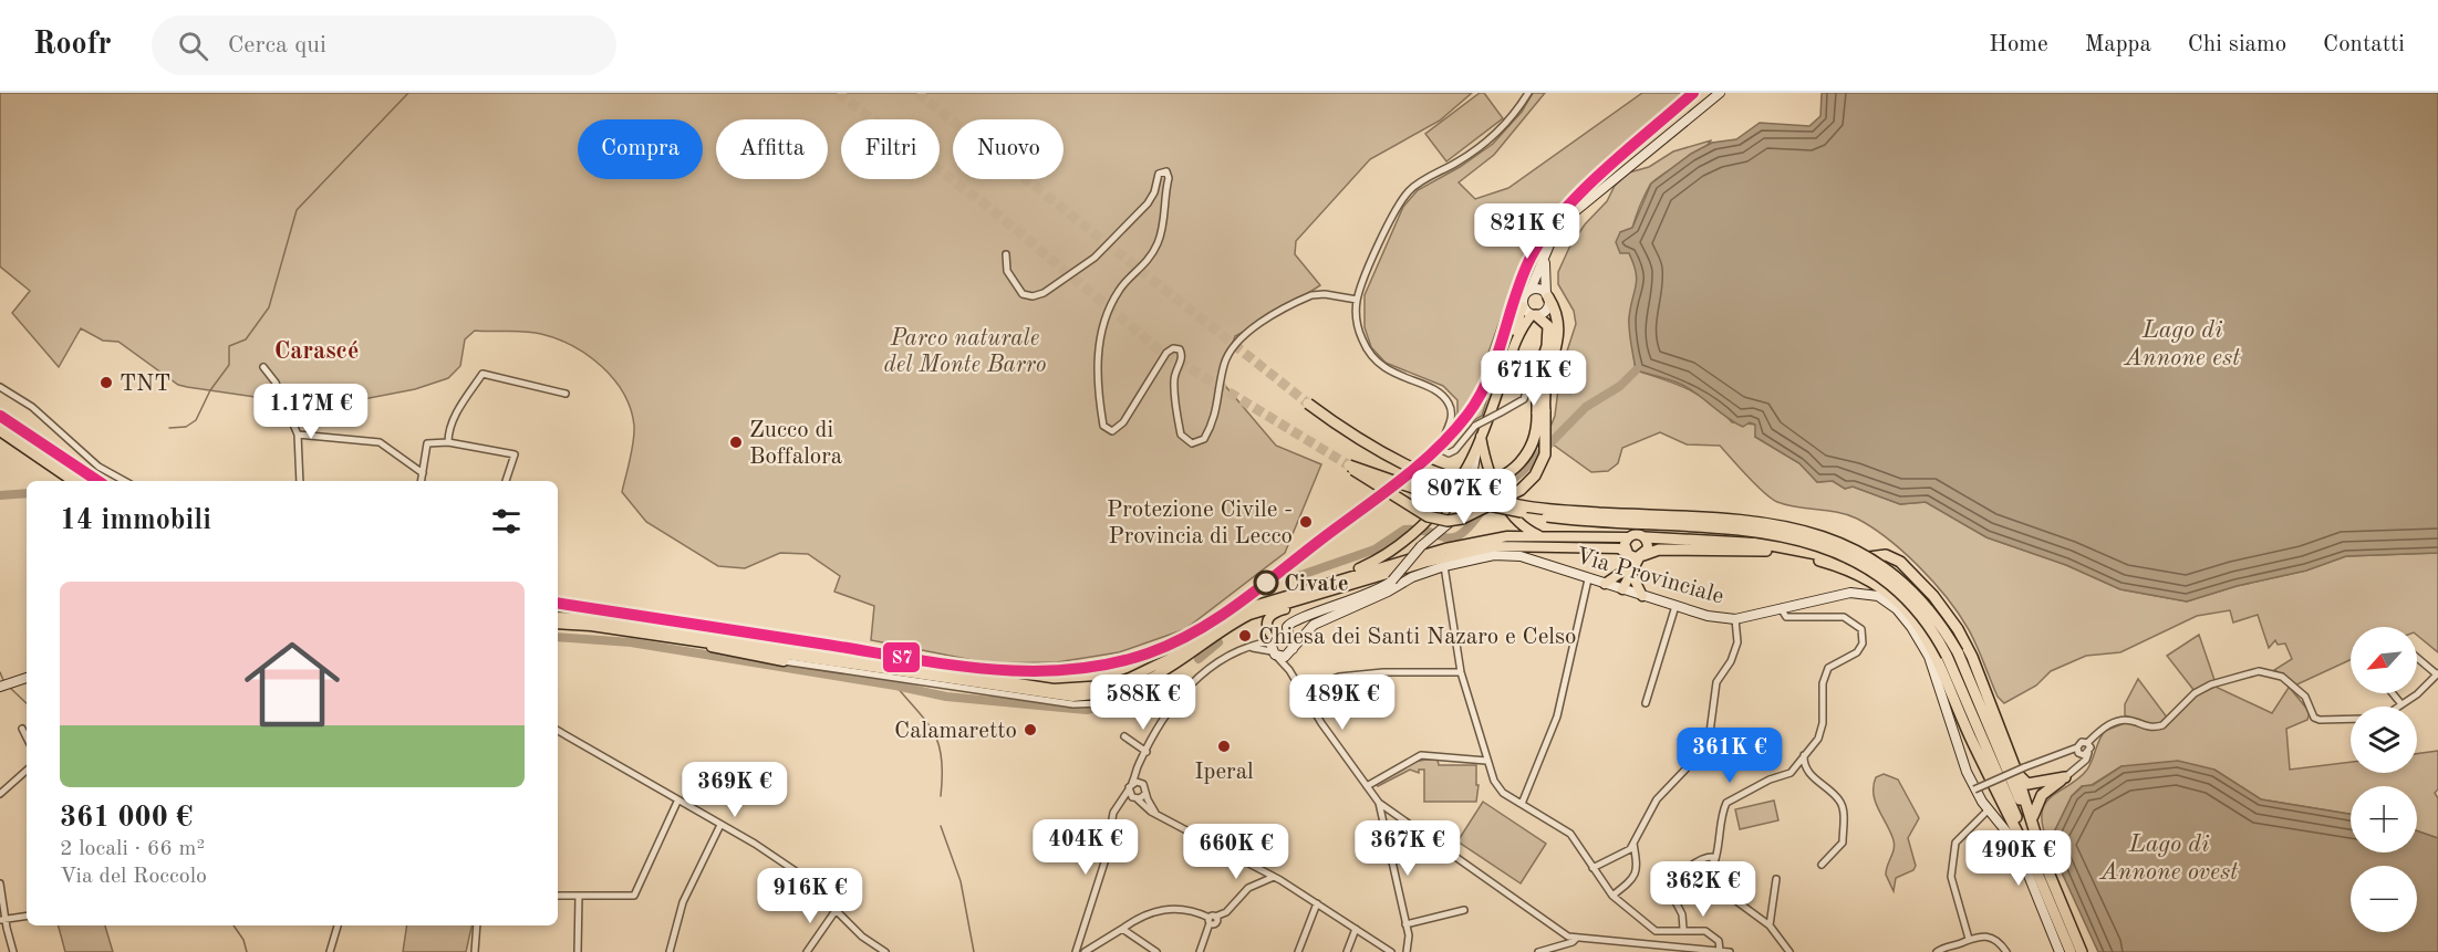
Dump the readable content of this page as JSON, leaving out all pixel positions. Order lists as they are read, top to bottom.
{
  "streets": {
    "street": ["Via Provinciale"]
  },
  "districts": ["Carascé"],
  "water": ["Lago di Annone est", "Lago di Annone ovest"],
  "parks": ["Parco naturale del Monte Barro"],
  "places": [
    "TNT",
    "Zucco di Boffalora",
    "Protezione Civile - Provincia di Lecco",
    "Civate",
    "Chiesa dei Santi Nazaro e Celso",
    "Calamaretto",
    "Iperal"
  ],
  "lines": ["transit line S7"],
  "north": "bottom left",
  "page": {
    "header": "Roofr",
    "search": "Cerca qui",
    "nav": [
      "Home",
      "Mappa",
      "Chi siamo",
      "Contatti"
    ],
    "chip": [
      "Compra",
      "Affitta",
      "Filtri",
      "Nuovo"
    ],
    "price": [
      "821K €",
      "671K €",
      "1.17M €",
      "807K €",
      "588K €",
      "489K €",
      "361K €",
      "369K €",
      "404K €",
      "367K €",
      "660K €",
      "490K €",
      "362K €",
      "916K €"
    ],
    "heading": "14 immobili",
    "list": [
      {
        "name": "361 000 €",
        "note": "2 locali · 66 m² · Via del Roccolo"
      }
    ],
    "map_buttons": ["+", "−"]
  }
}
